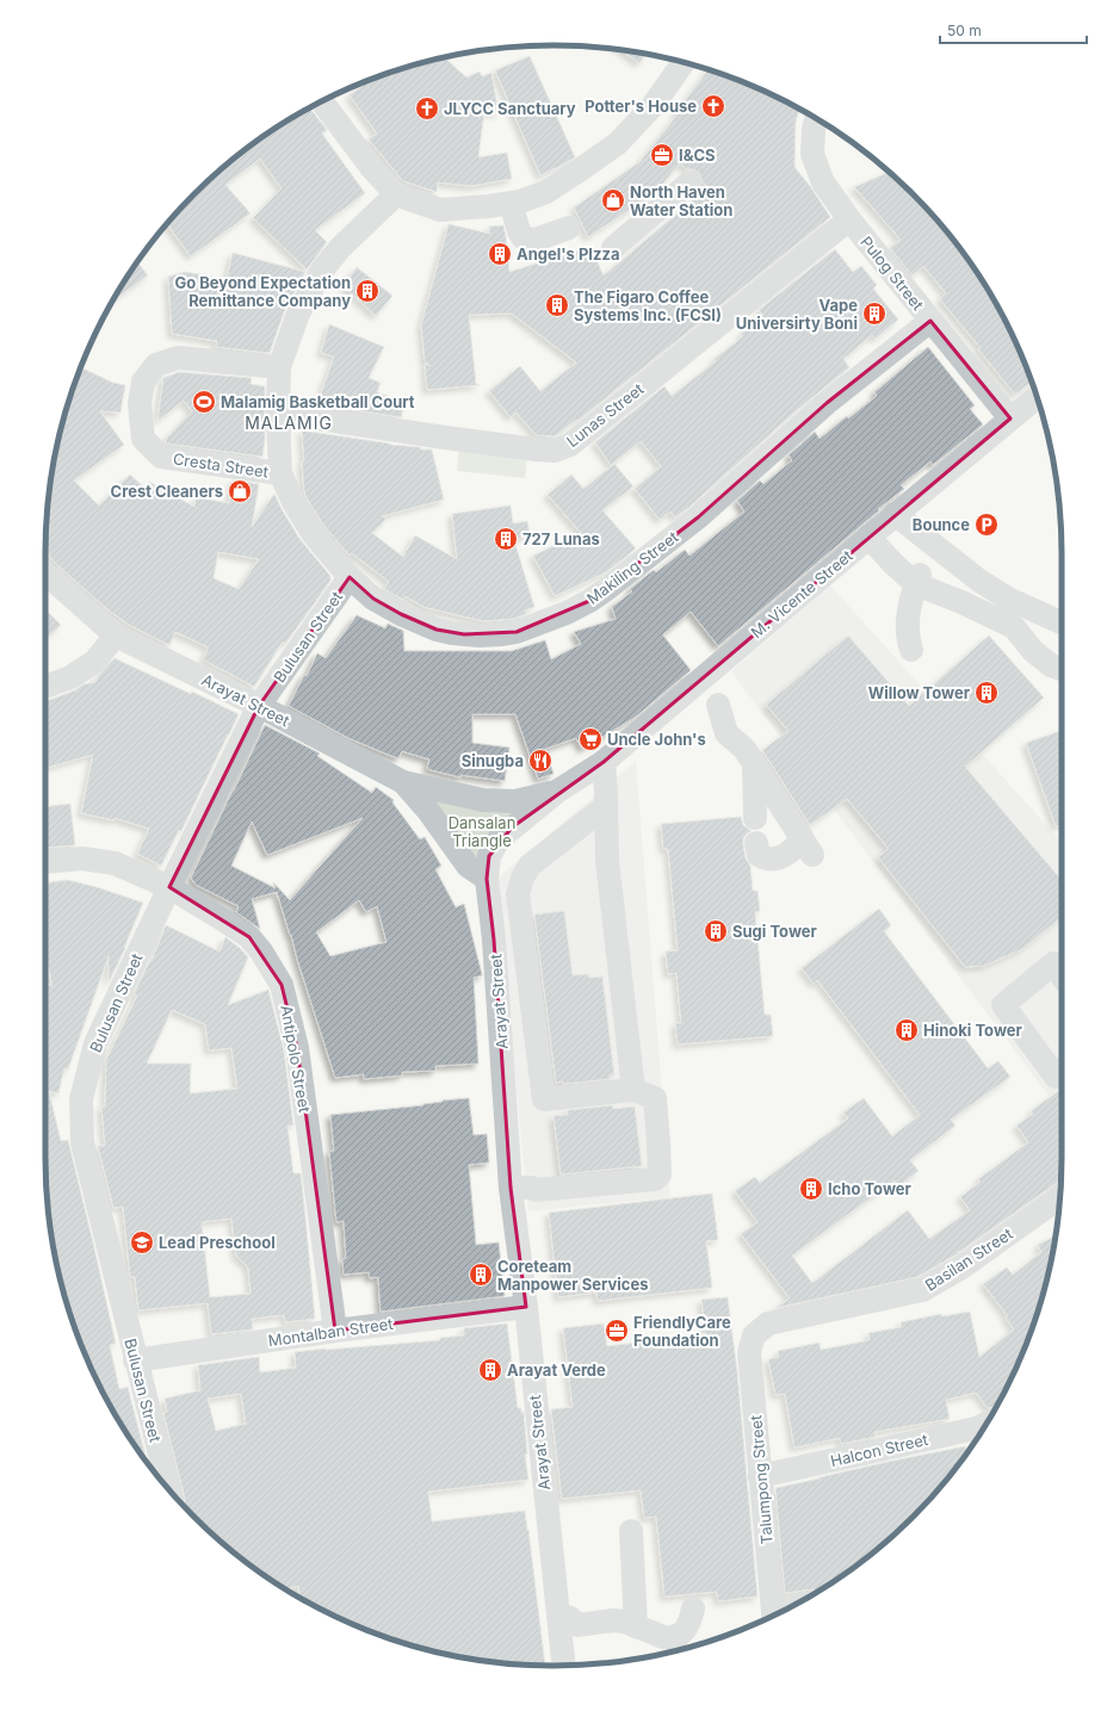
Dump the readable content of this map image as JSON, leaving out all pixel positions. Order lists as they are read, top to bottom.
{
  "streets": {
    "street": [
      "Pulog Street",
      "Lunas Street",
      "Cresta Street",
      "Makiling Street",
      "M. Vicente Street",
      "Bulusan Street",
      "Arayat Street",
      "Antipolo Street",
      "Basilan Street",
      "Montalban Street",
      "Halcon Street",
      "Talumpong Street"
    ]
  },
  "crossings": [
    ["Pulog Street", "Lunas Street"],
    ["Pulog Street", "Makiling Street"],
    ["Pulog Street", "M. Vicente Street"],
    ["Lunas Street", "Makiling Street"],
    ["Cresta Street", "Makiling Street"],
    ["Makiling Street", "Bulusan Street"],
    ["M. Vicente Street", "Arayat Street"],
    ["Bulusan Street", "Arayat Street"],
    ["Bulusan Street", "Antipolo Street"],
    ["Bulusan Street", "Montalban Street"],
    ["Arayat Street", "Montalban Street"],
    ["Antipolo Street", "Montalban Street"],
    ["Basilan Street", "Talumpong Street"],
    ["Halcon Street", "Talumpong Street"]
  ],
  "districts": ["MALAMIG"],
  "parks": ["Dansalan Triangle"],
  "places": {
    "church": ["Potter's House", "JLYCC Sanctuary"],
    "office": ["I&CS", "FriendlyCare Foundation"],
    "shop": ["North Haven Water Station", "Crest Cleaners"],
    "building": [
      "Angel's PIzza",
      "Go Beyond Expectation Remittance Company",
      "The Figaro Coffee Systems Inc. (FCSI)",
      "Vape Universirty Boni",
      "727 Lunas",
      "Willow Tower",
      "Sugi Tower",
      "Hinoki Tower",
      "Icho Tower",
      "Coreteam Manpower Services",
      "Arayat Verde"
    ],
    "sports": ["Malamig Basketball Court"],
    "parking": ["Bounce"],
    "supermarket": ["Uncle John's"],
    "restaurant": ["Sinugba"],
    "school or university": ["Lead Preschool"]
  },
  "scale_bar": "50 m"
}
